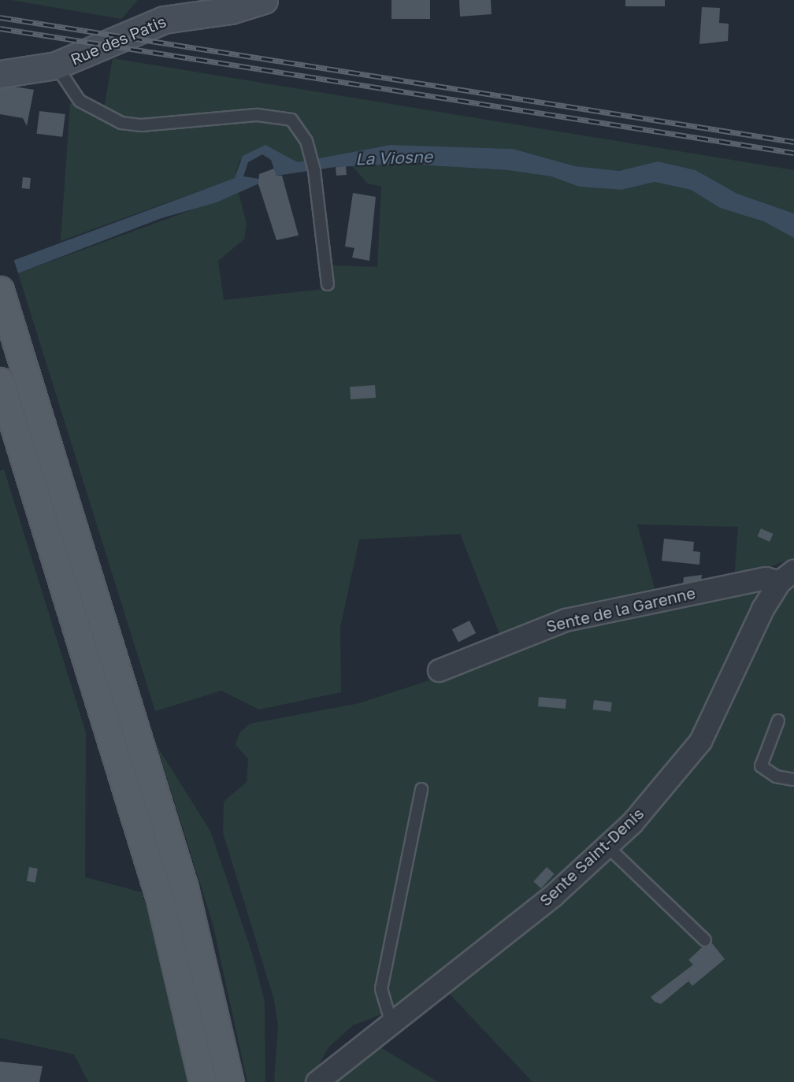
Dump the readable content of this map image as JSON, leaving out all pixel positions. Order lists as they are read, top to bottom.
{
  "streets": {
    "main road": ["Rue des Patis"],
    "street": ["Sente de la Garenne", "Sente Saint-Denis"]
  },
  "crossings": [
    ["Sente de la Garenne", "Sente Saint-Denis"]
  ],
  "water": ["La Viosne"]
}
